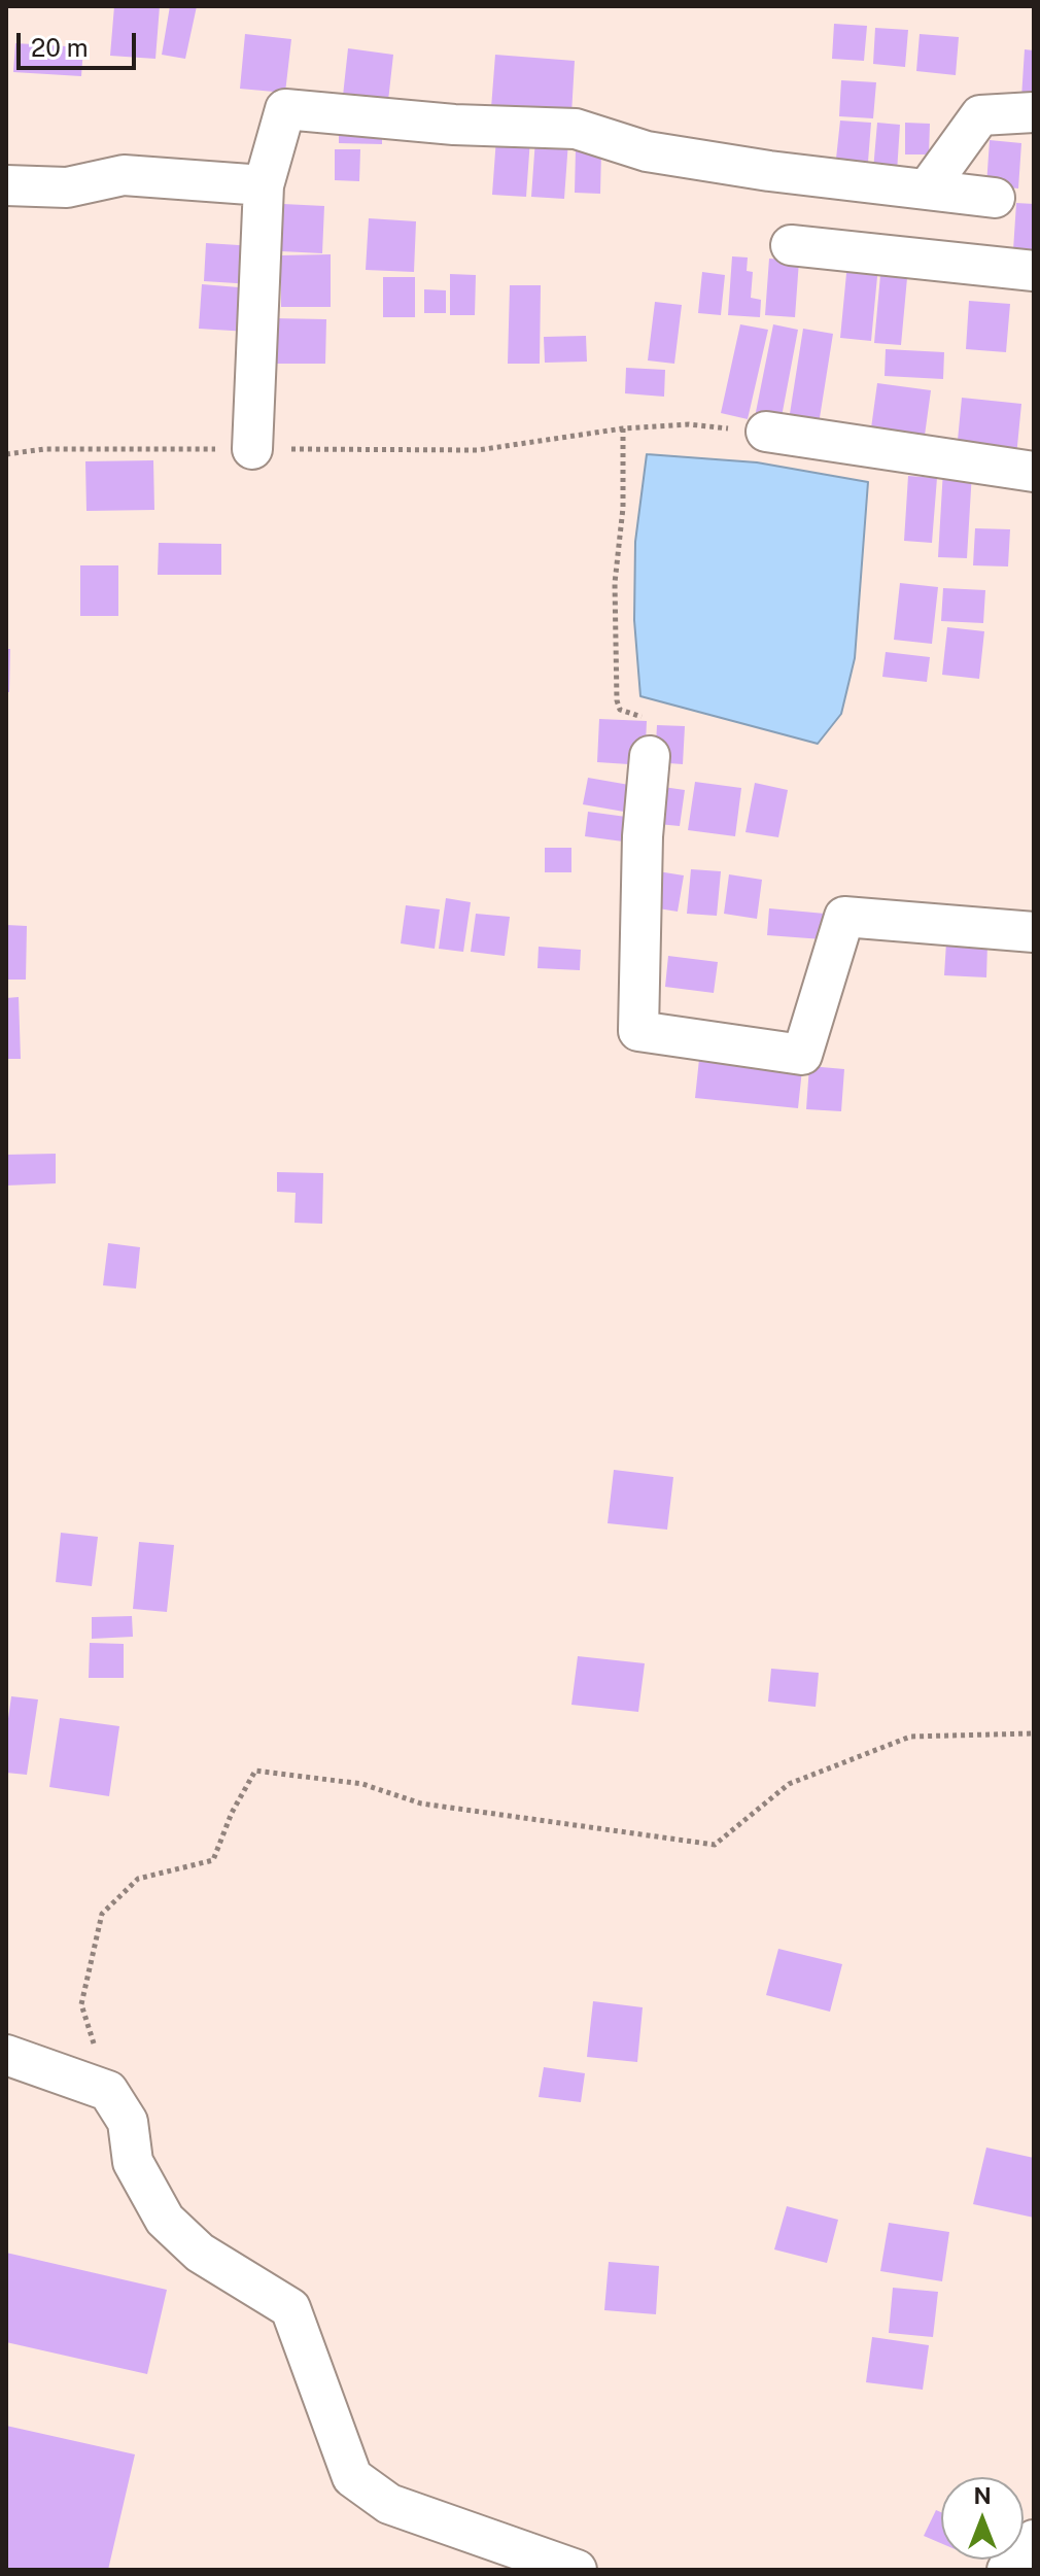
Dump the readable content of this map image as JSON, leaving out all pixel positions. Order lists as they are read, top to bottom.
{
  "scale_bar": "20 m",
  "north": "top"
}
